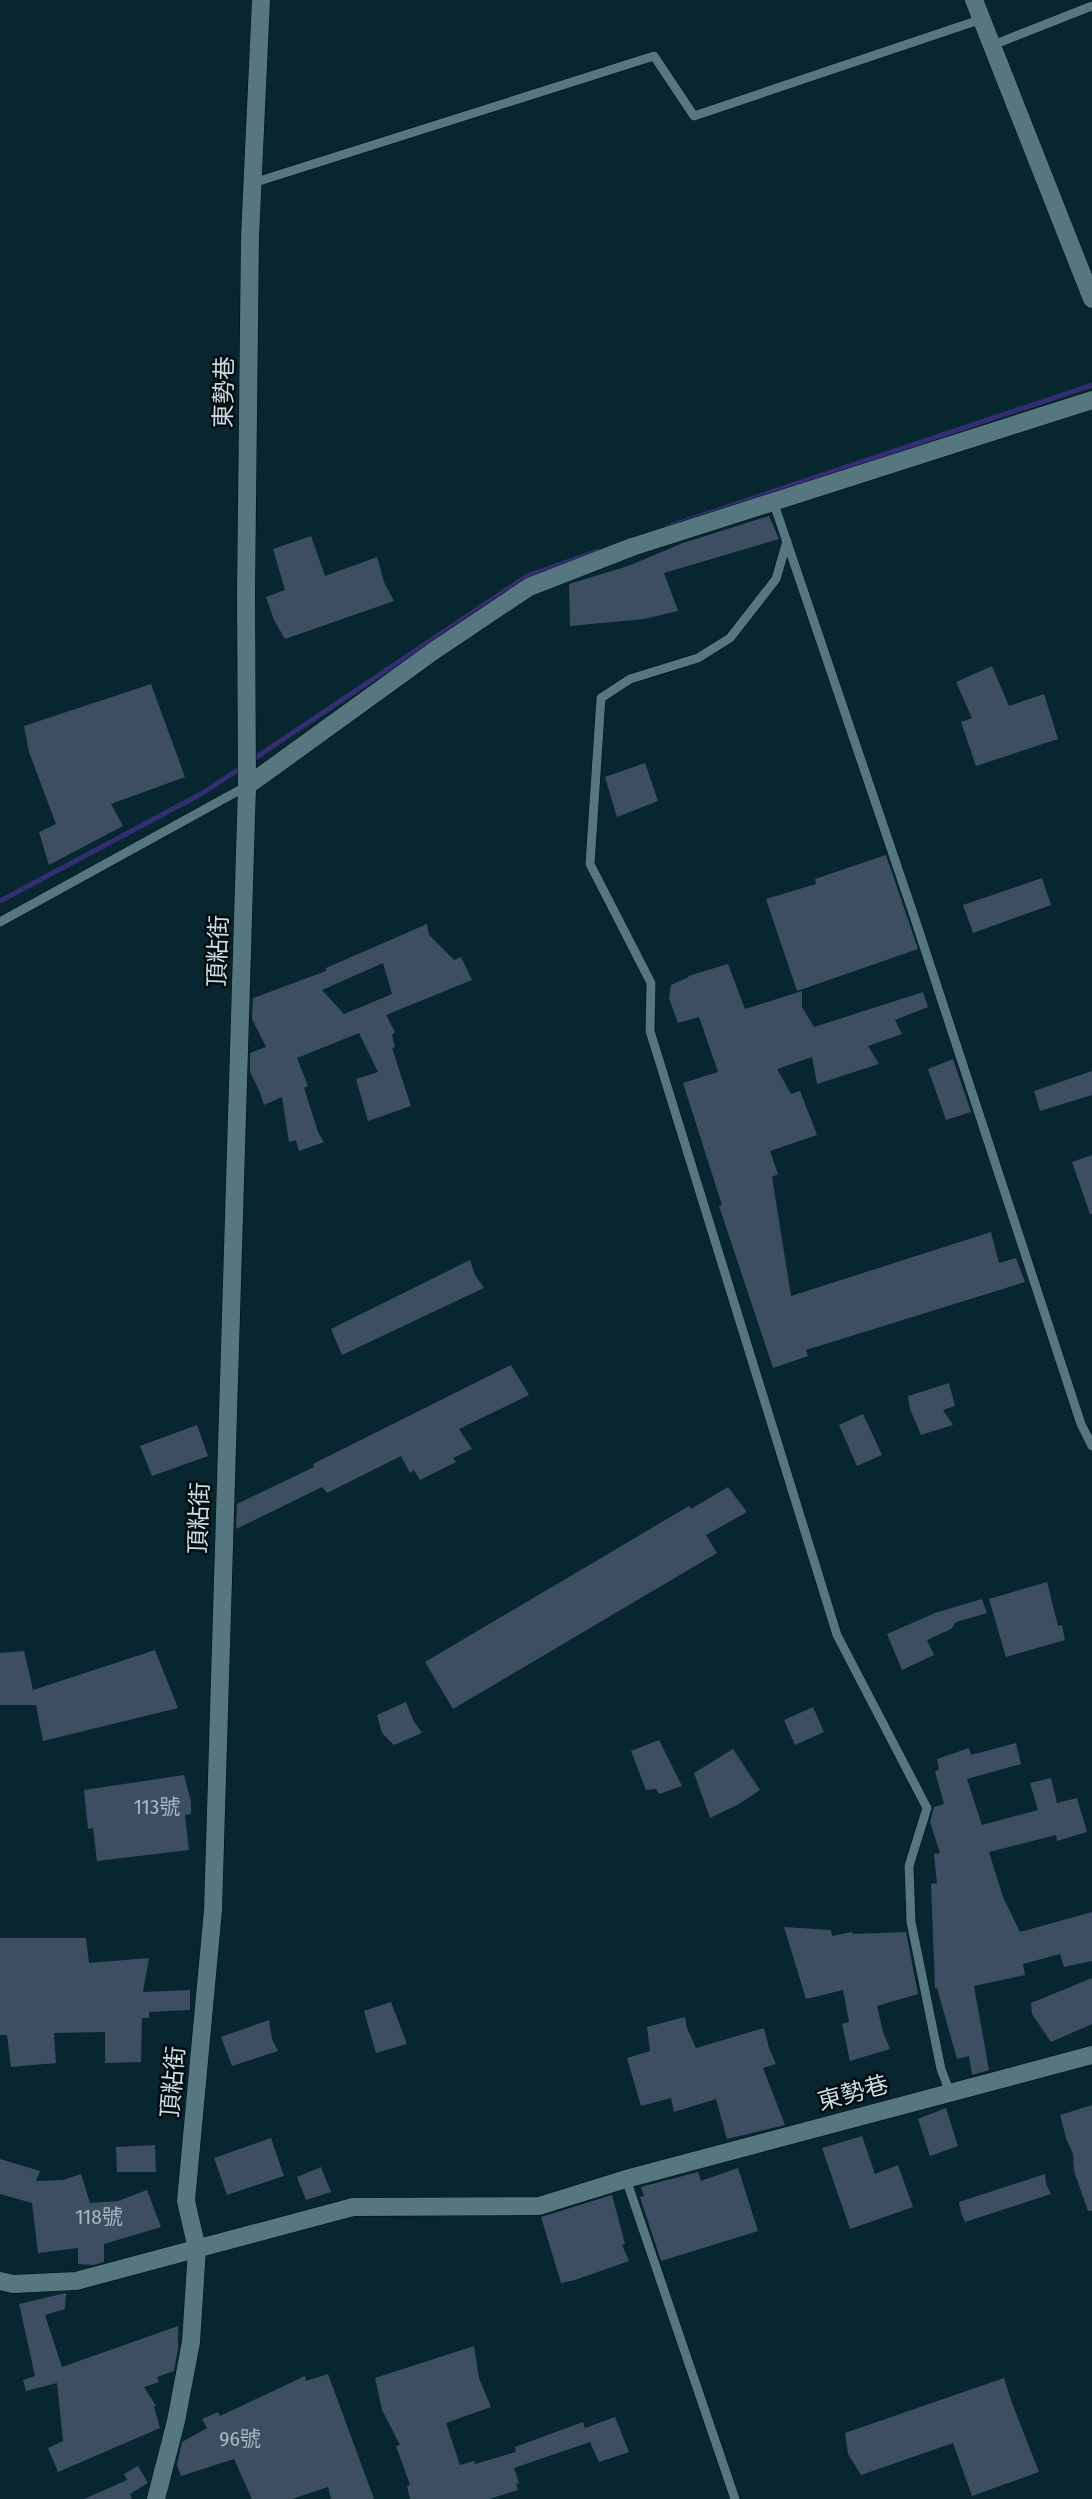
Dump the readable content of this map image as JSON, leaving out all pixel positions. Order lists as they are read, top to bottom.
{
  "streets": {
    "street": ["東勢巷", "頂粘街"]
  },
  "crossings": [
    ["東勢巷", "頂粘街"]
  ],
  "house_numbers": ["113號", "118號", "96號"]
}
